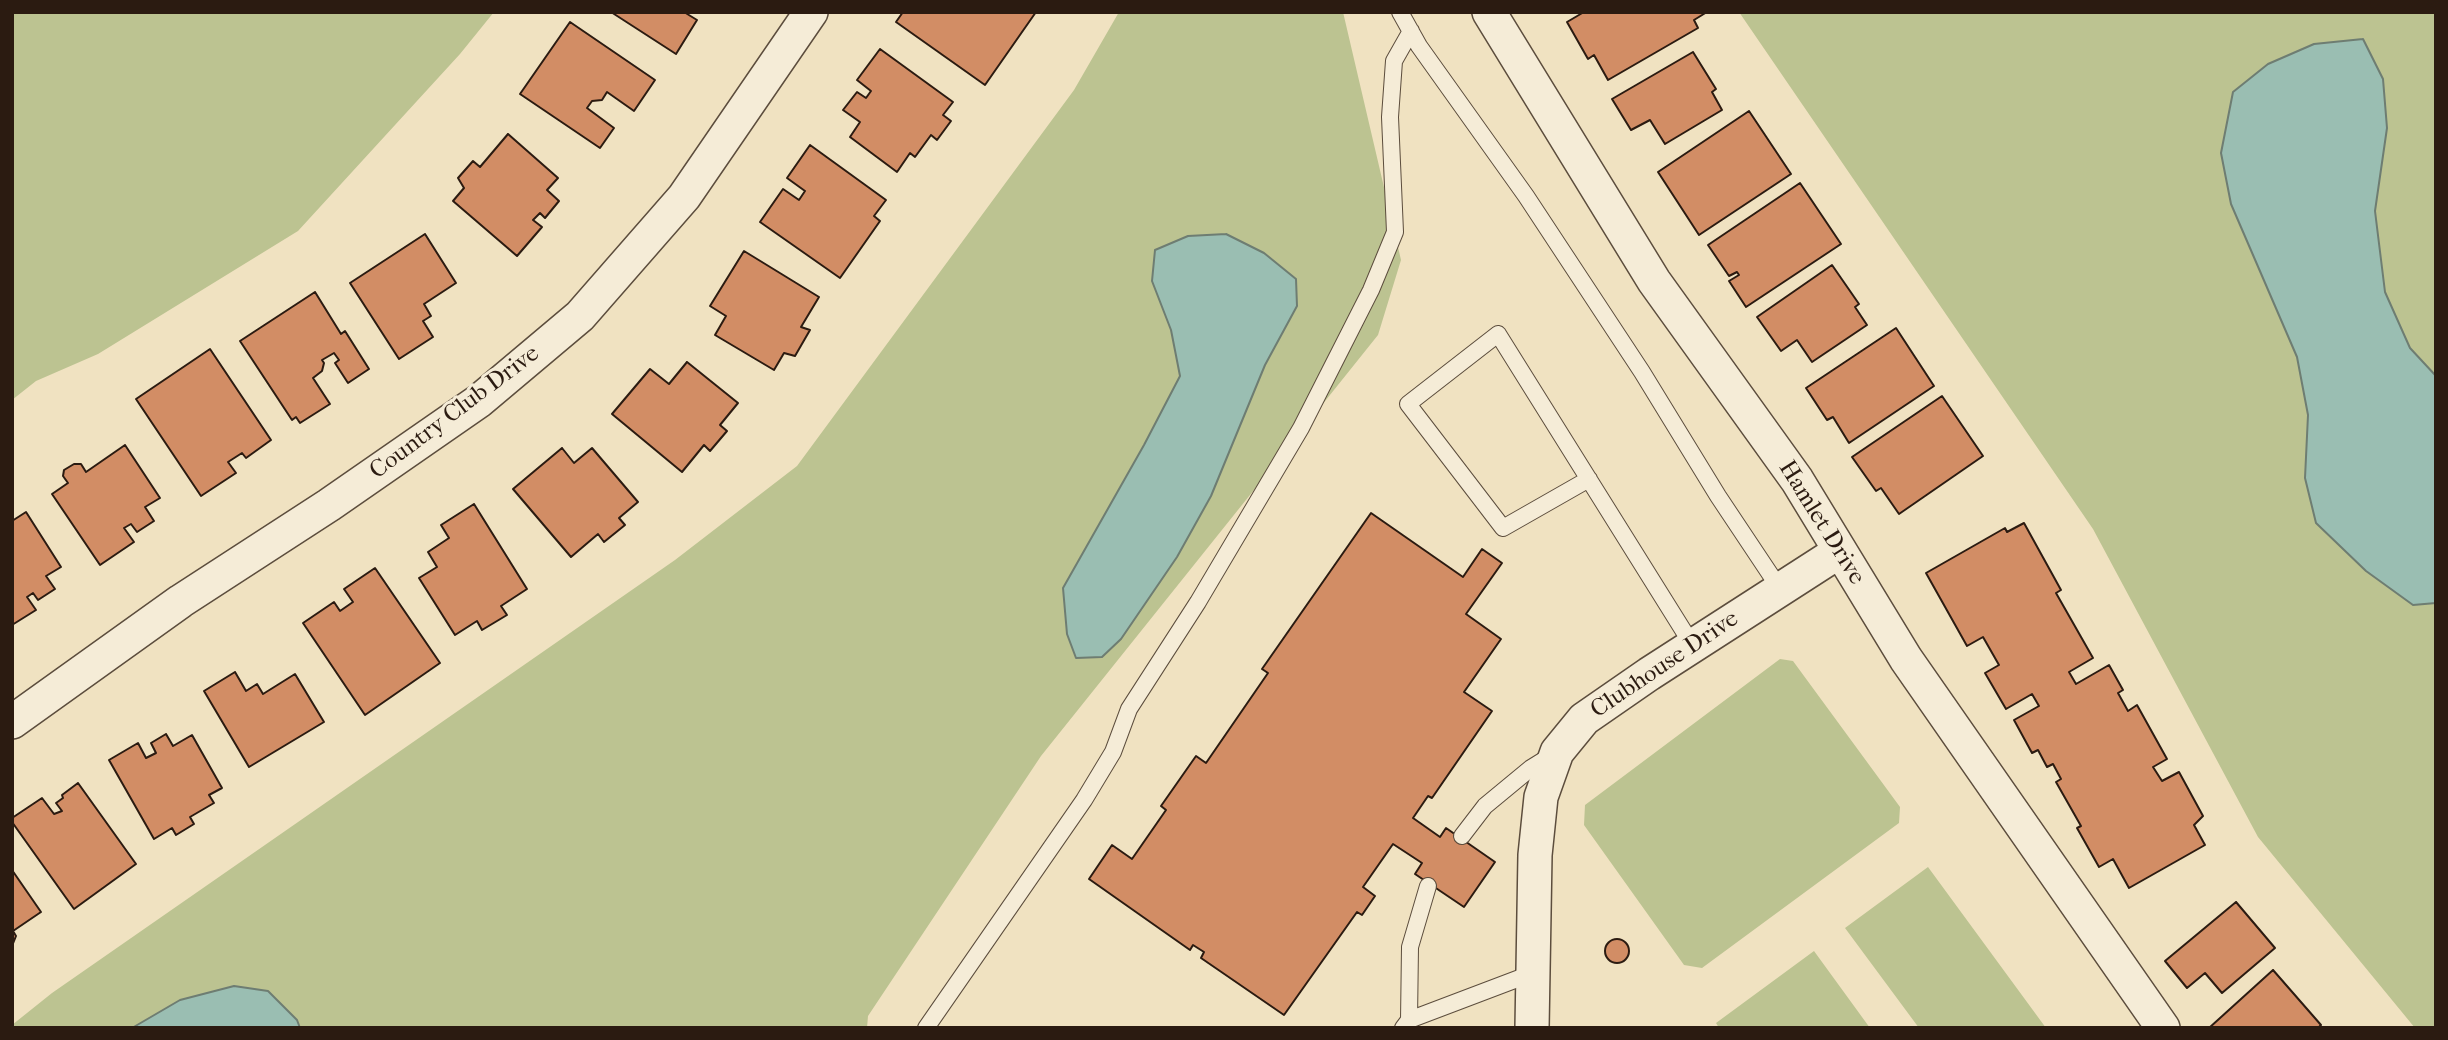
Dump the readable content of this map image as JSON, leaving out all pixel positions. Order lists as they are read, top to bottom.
{
  "streets": {
    "street": ["Country Club Drive", "Hamlet Drive", "Clubhouse Drive"]
  },
  "crossings": [
    ["Hamlet Drive", "Clubhouse Drive"]
  ]
}
